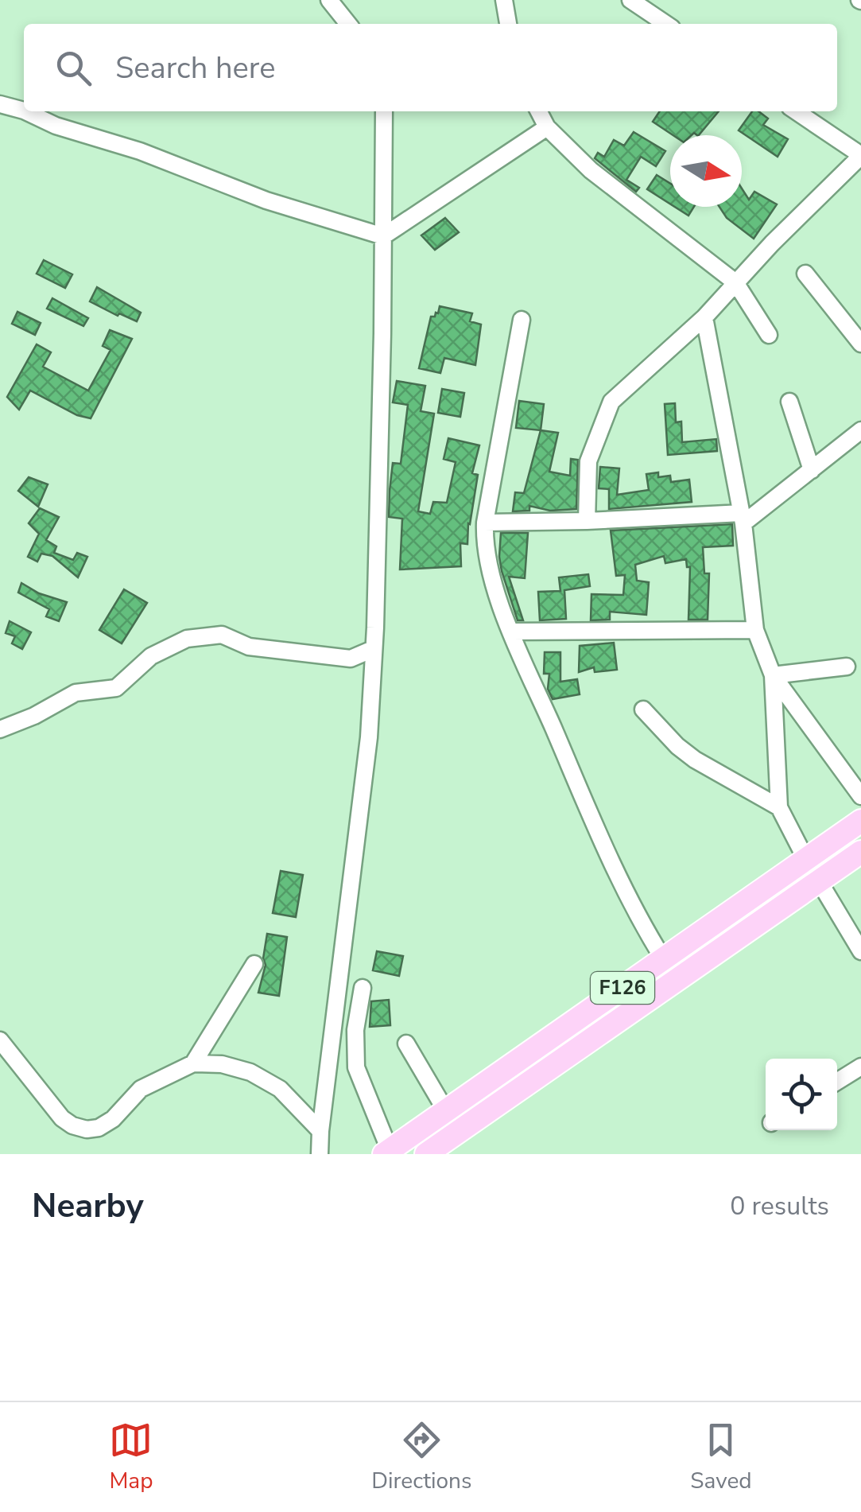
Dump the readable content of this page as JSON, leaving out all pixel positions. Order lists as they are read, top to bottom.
{
  "streets": {
    "main road": ["F126"]
  },
  "north": "right",
  "page": {
    "search": "Search here",
    "heading": ["Nearby", "0 results"],
    "nav": ["Map", "Directions", "Saved"]
  }
}
